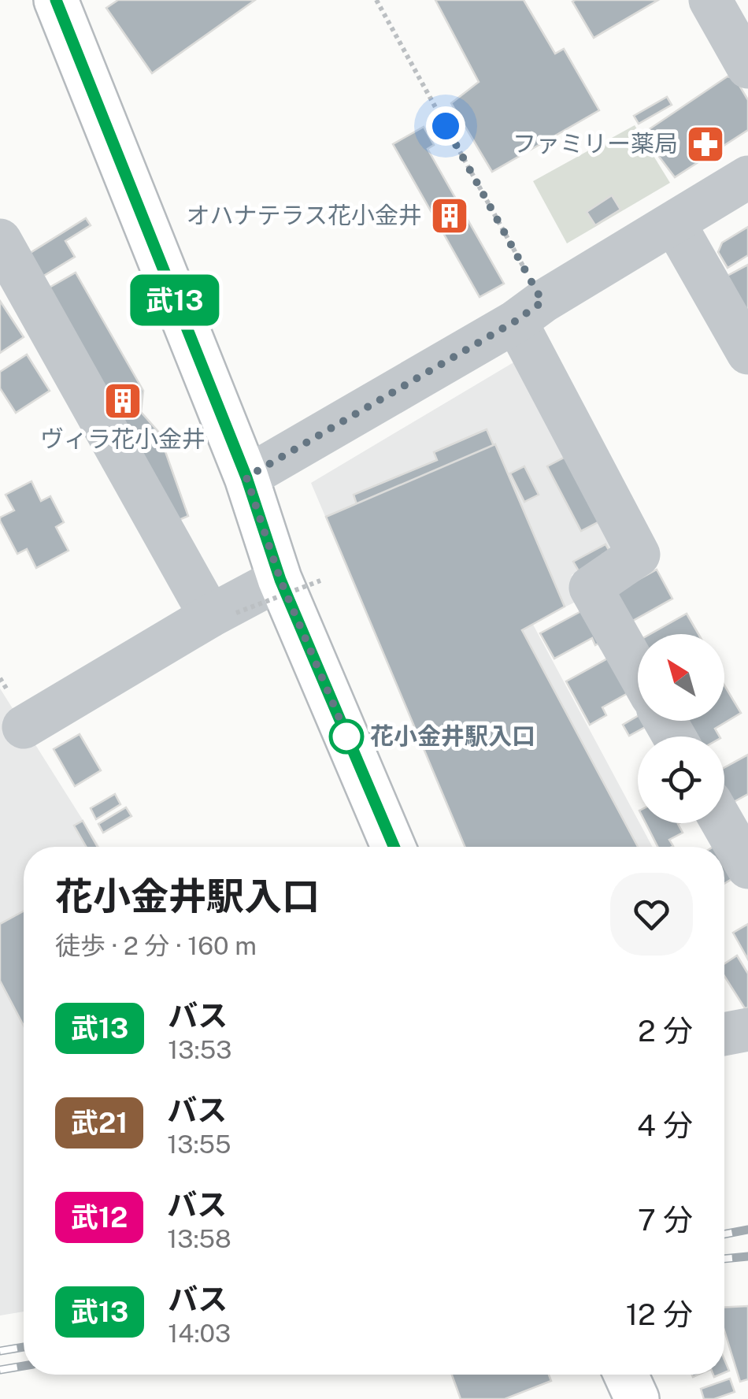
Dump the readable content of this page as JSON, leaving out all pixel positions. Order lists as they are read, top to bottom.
{
  "places": {
    "pharmacy": ["ファミリー薬局"],
    "building": ["オハナテラス花小金井", "ヴィラ花小金井"],
    "other": ["花小金井駅入口"]
  },
  "lines": ["bus line 武13"],
  "north": "top left",
  "page": {
    "on_map": "武13",
    "heading": ["花小金井駅入口", "徒歩 · 2 分 · 160 m"],
    "list": [
      {
        "mark": "武13",
        "name": "バス",
        "note": "13:53",
        "value": "2 分"
      },
      {
        "mark": "武21",
        "name": "バス",
        "note": "13:55",
        "value": "4 分"
      },
      {
        "mark": "武12",
        "name": "バス",
        "note": "13:58",
        "value": "7 分"
      },
      {
        "mark": "武13",
        "name": "バス",
        "note": "14:03",
        "value": "12 分"
      }
    ]
  }
}
